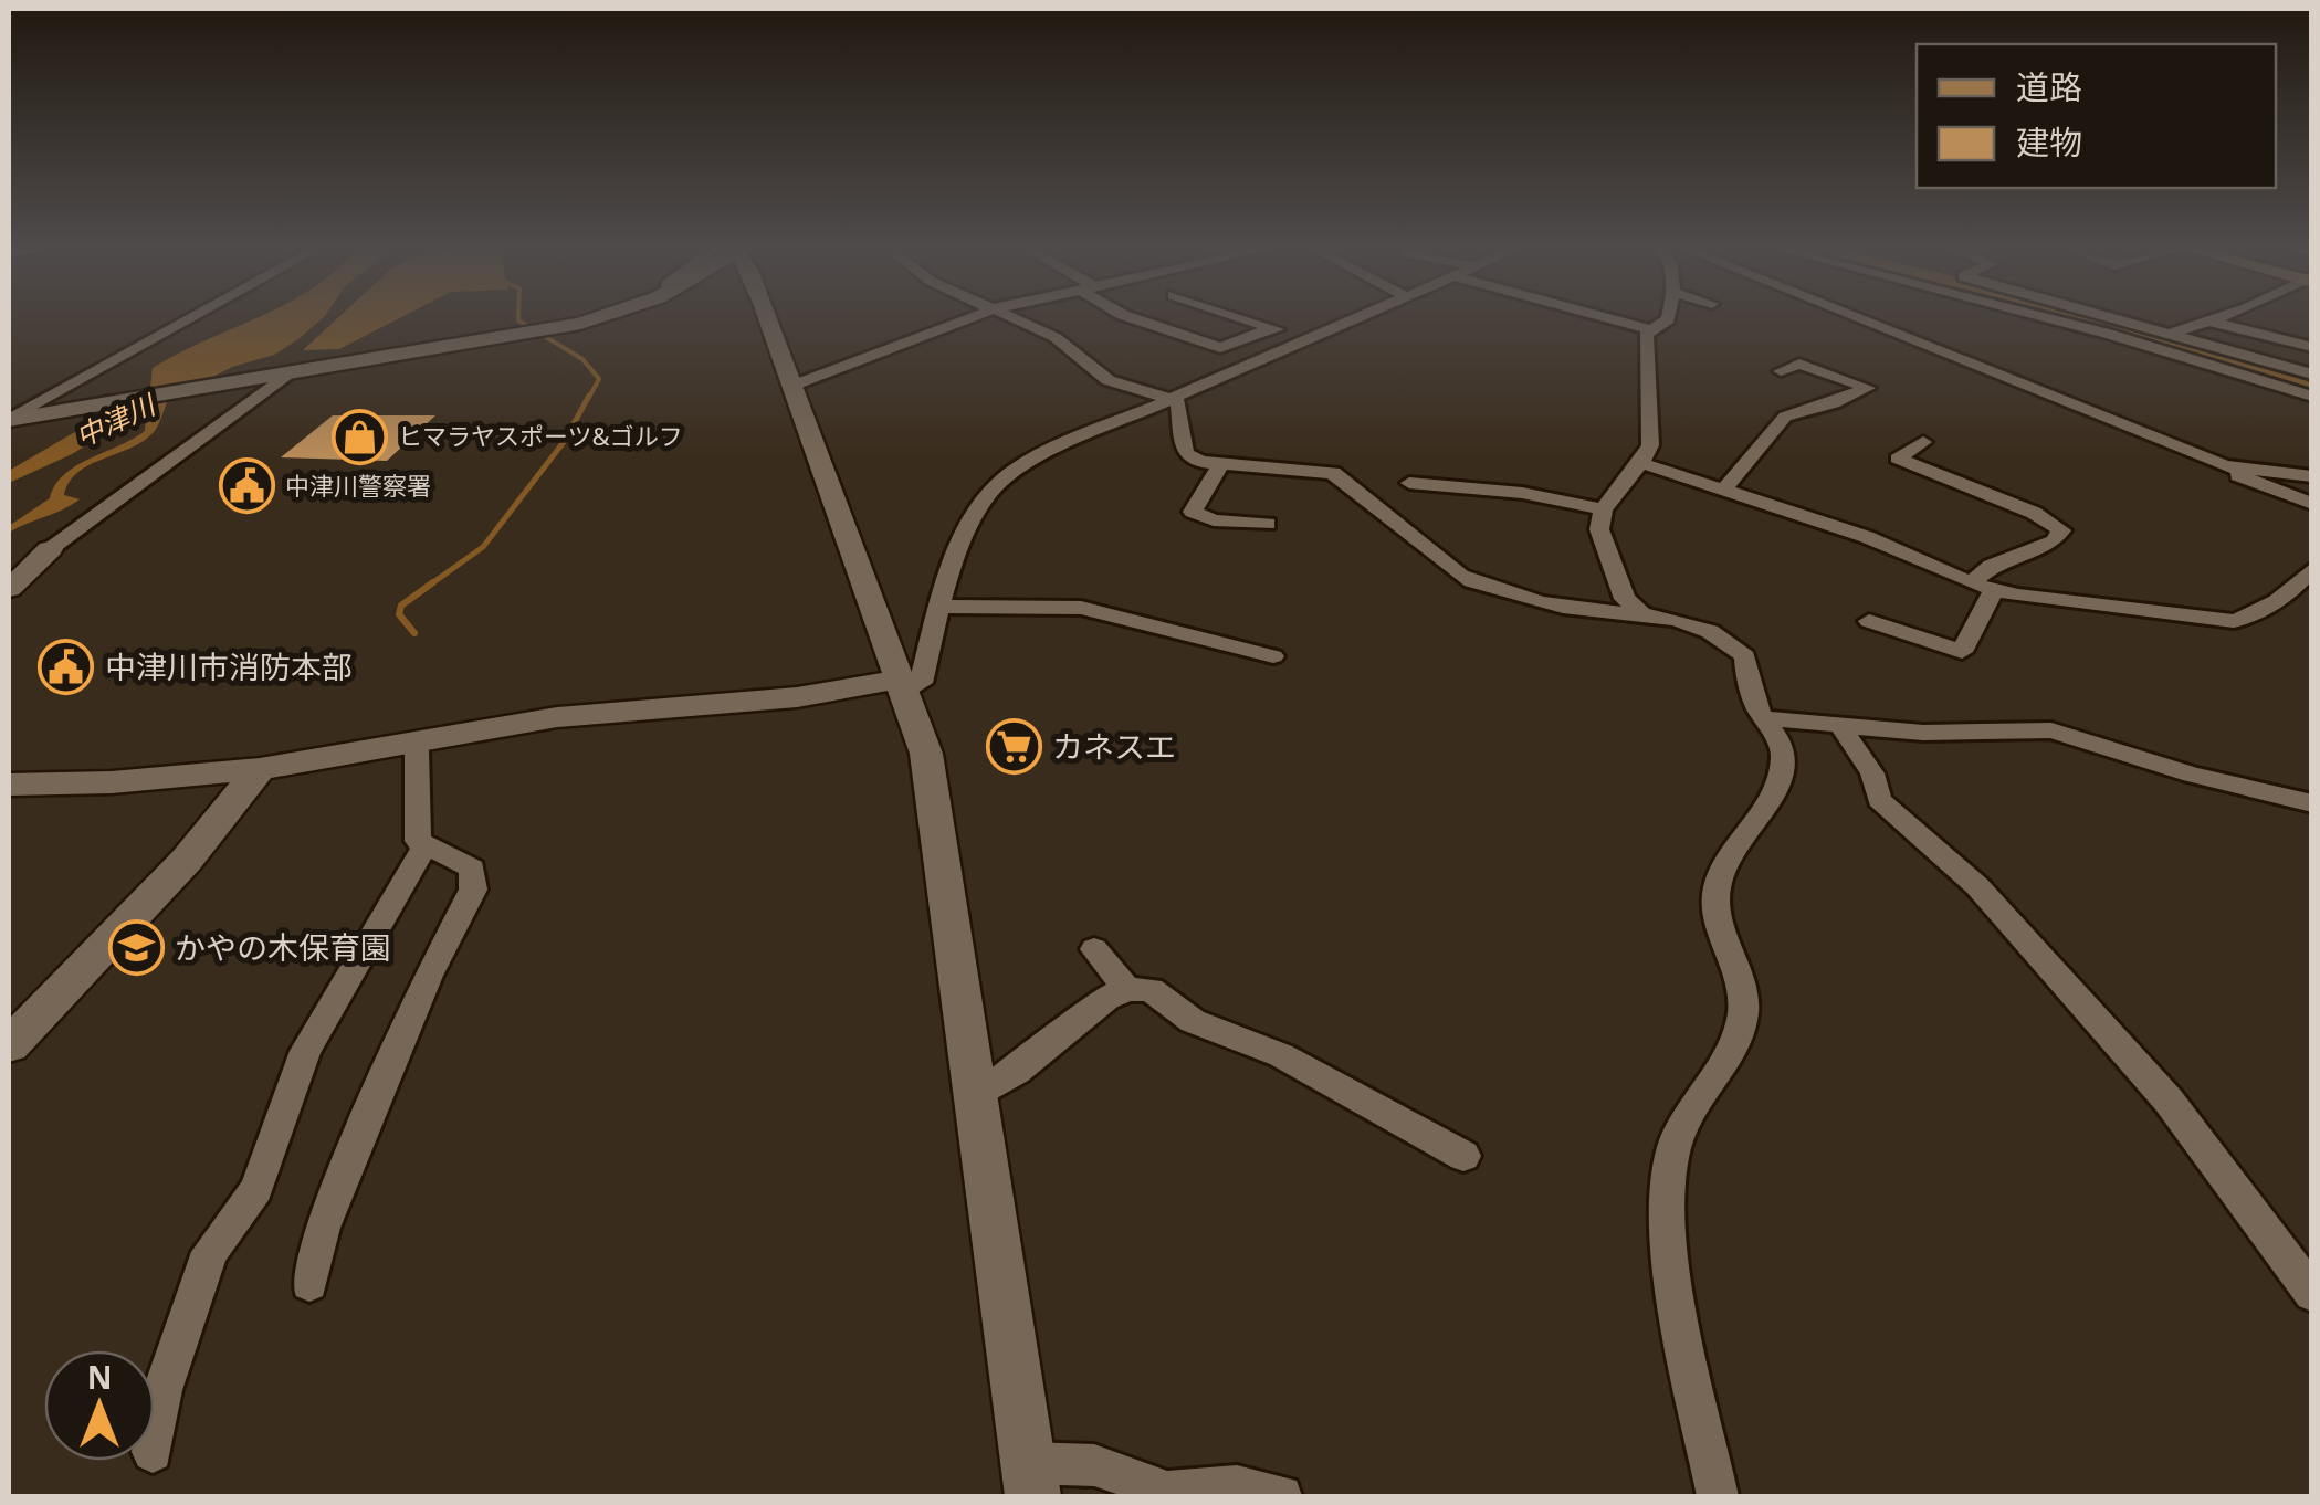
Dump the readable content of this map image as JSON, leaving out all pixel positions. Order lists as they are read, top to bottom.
{
  "water": ["中津川"],
  "places": {
    "shop": ["ヒマラヤスポーツ&ゴルフ"],
    "public building": ["中津川警察署", "中津川市消防本部"],
    "supermarket": ["カネスエ"],
    "school or university": ["かやの木保育園"]
  },
  "legend": ["道路", "建物"],
  "north": "top"
}
